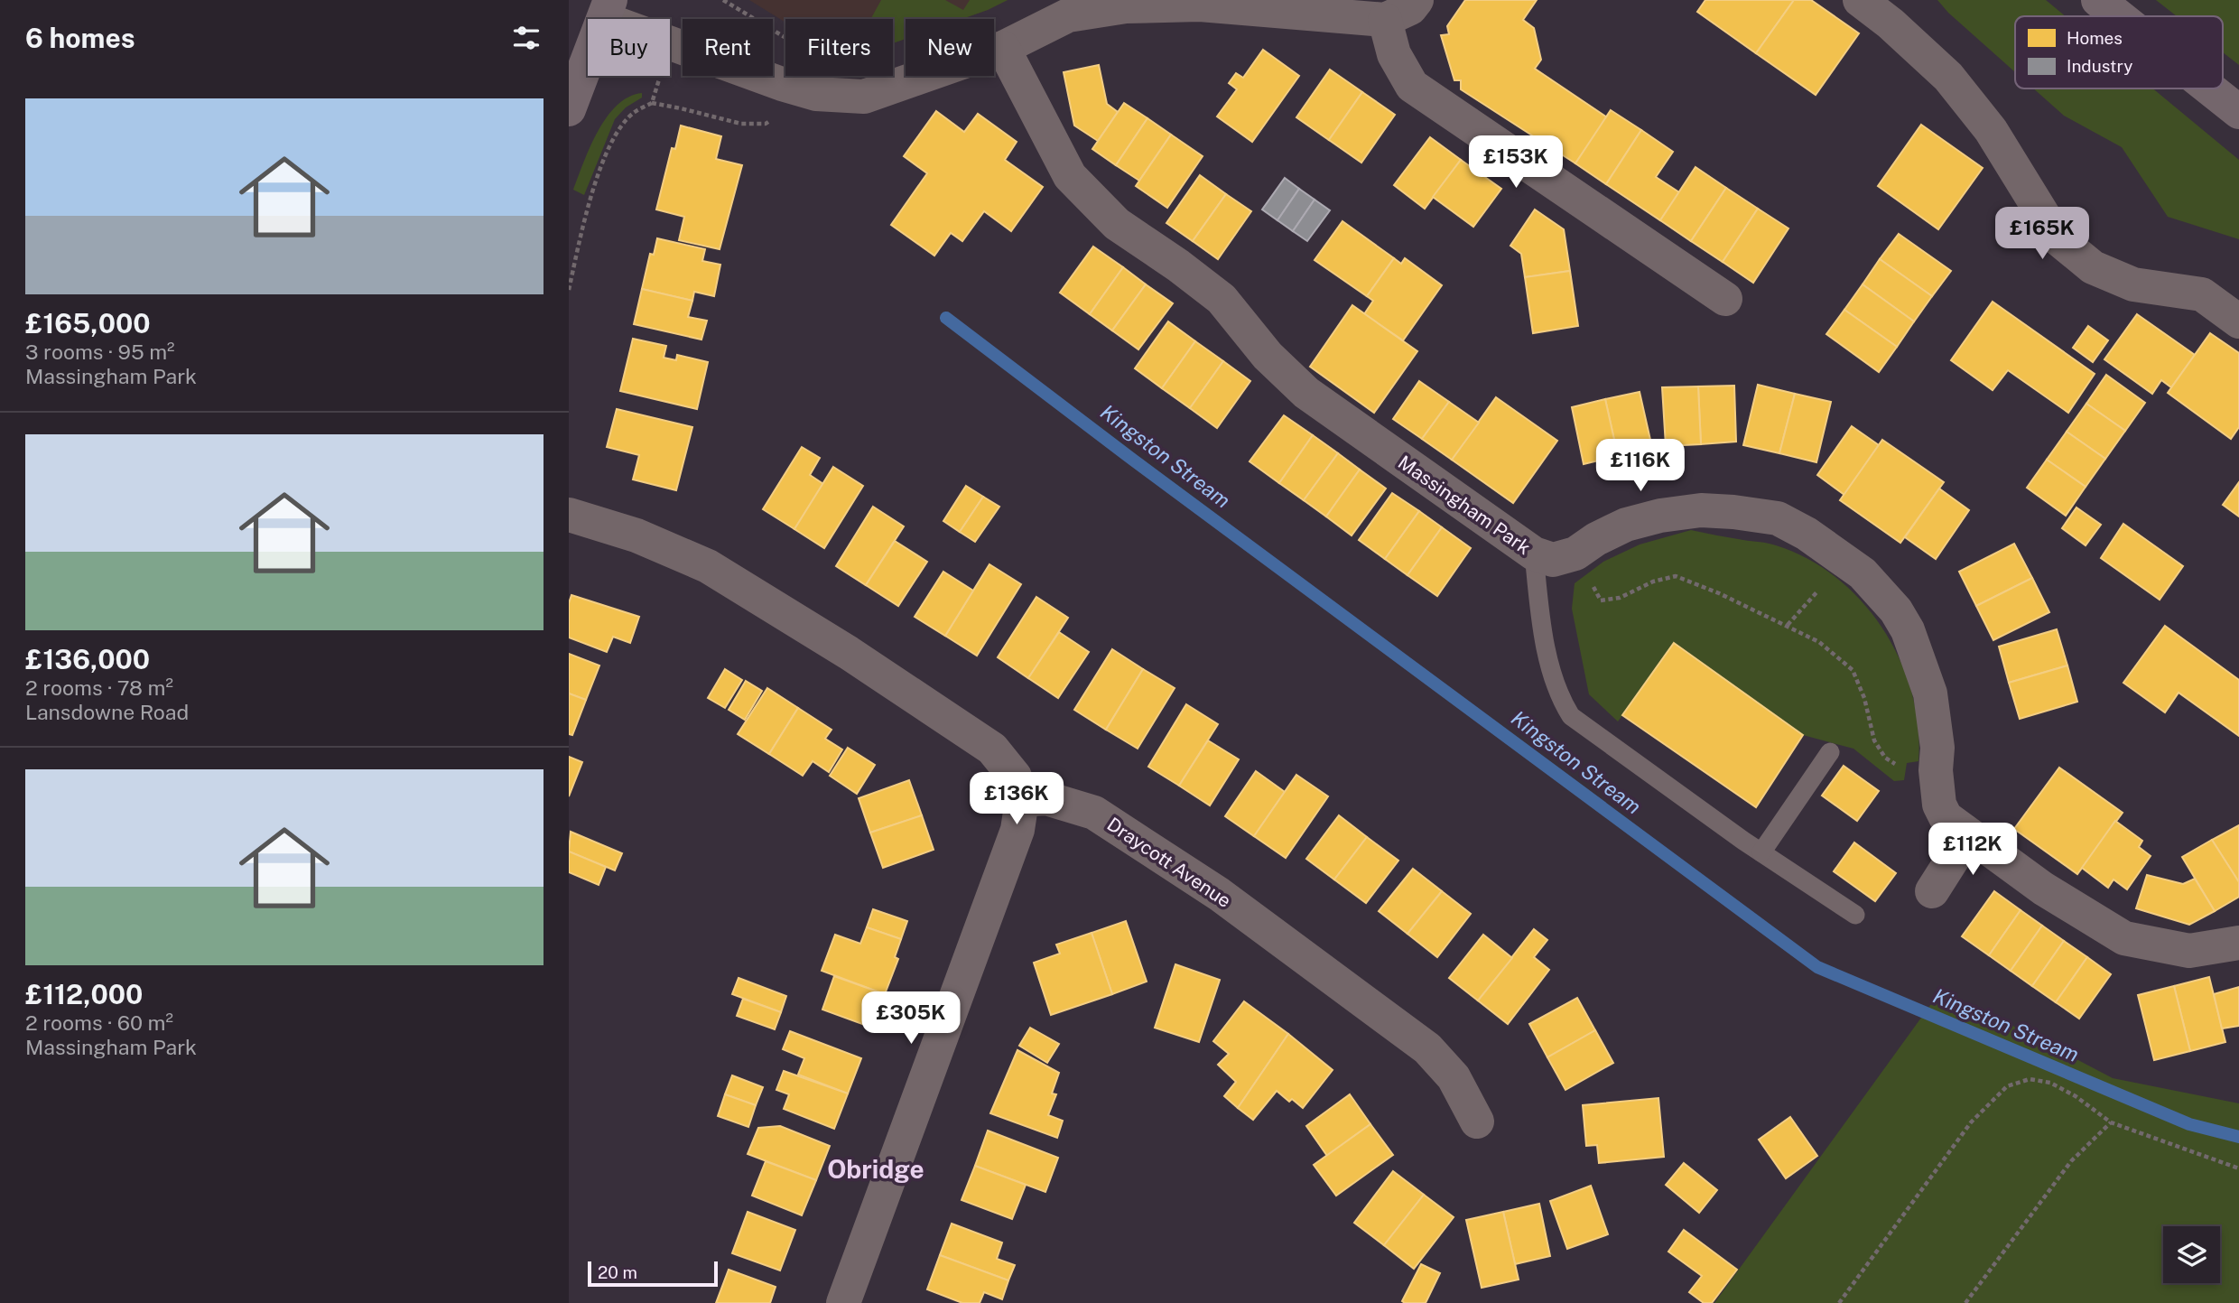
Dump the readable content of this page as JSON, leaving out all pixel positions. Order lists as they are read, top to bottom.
{
  "streets": {
    "street": ["Massingham Park", "Draycott Avenue"]
  },
  "districts": ["Obridge"],
  "water": ["Kingston Stream"],
  "legend": ["Homes", "Industry"],
  "scale_bar": "20 m",
  "page": {
    "heading": "6 homes",
    "chip": [
      "Buy",
      "Rent",
      "Filters",
      "New"
    ],
    "list": [
      {
        "name": "£165,000",
        "note": "3 rooms · 95 m² · Massingham Park"
      },
      {
        "name": "£136,000",
        "note": "2 rooms · 78 m² · Lansdowne Road"
      },
      {
        "name": "£112,000",
        "note": "2 rooms · 60 m² · Massingham Park"
      }
    ],
    "price": [
      "£153K",
      "£165K",
      "£116K",
      "£136K",
      "£112K",
      "£305K"
    ],
    "scale": "20 m"
  }
}
